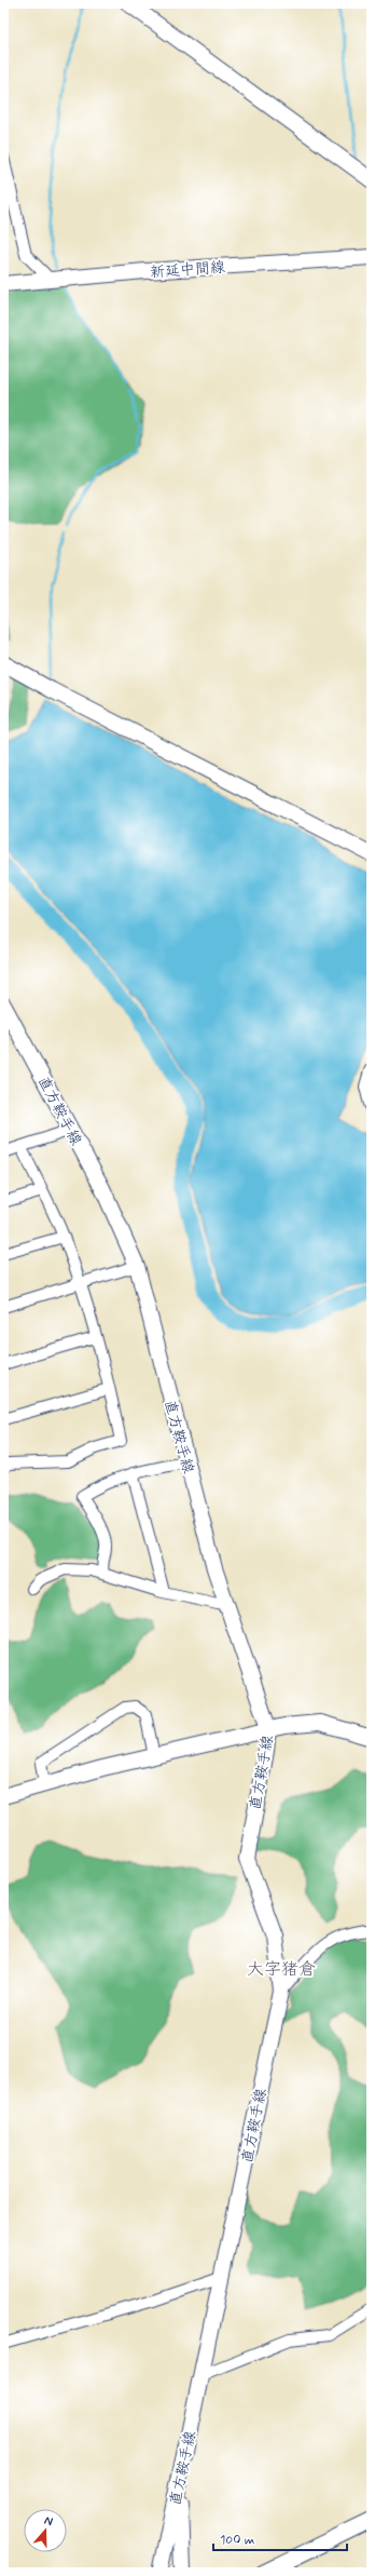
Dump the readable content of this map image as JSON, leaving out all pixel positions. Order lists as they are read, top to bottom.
{
  "streets": {
    "main road": ["新延中間線", "直方鞍手線"]
  },
  "districts": ["大字猪倉"],
  "scale_bar": "100 m",
  "north": "top"
}
